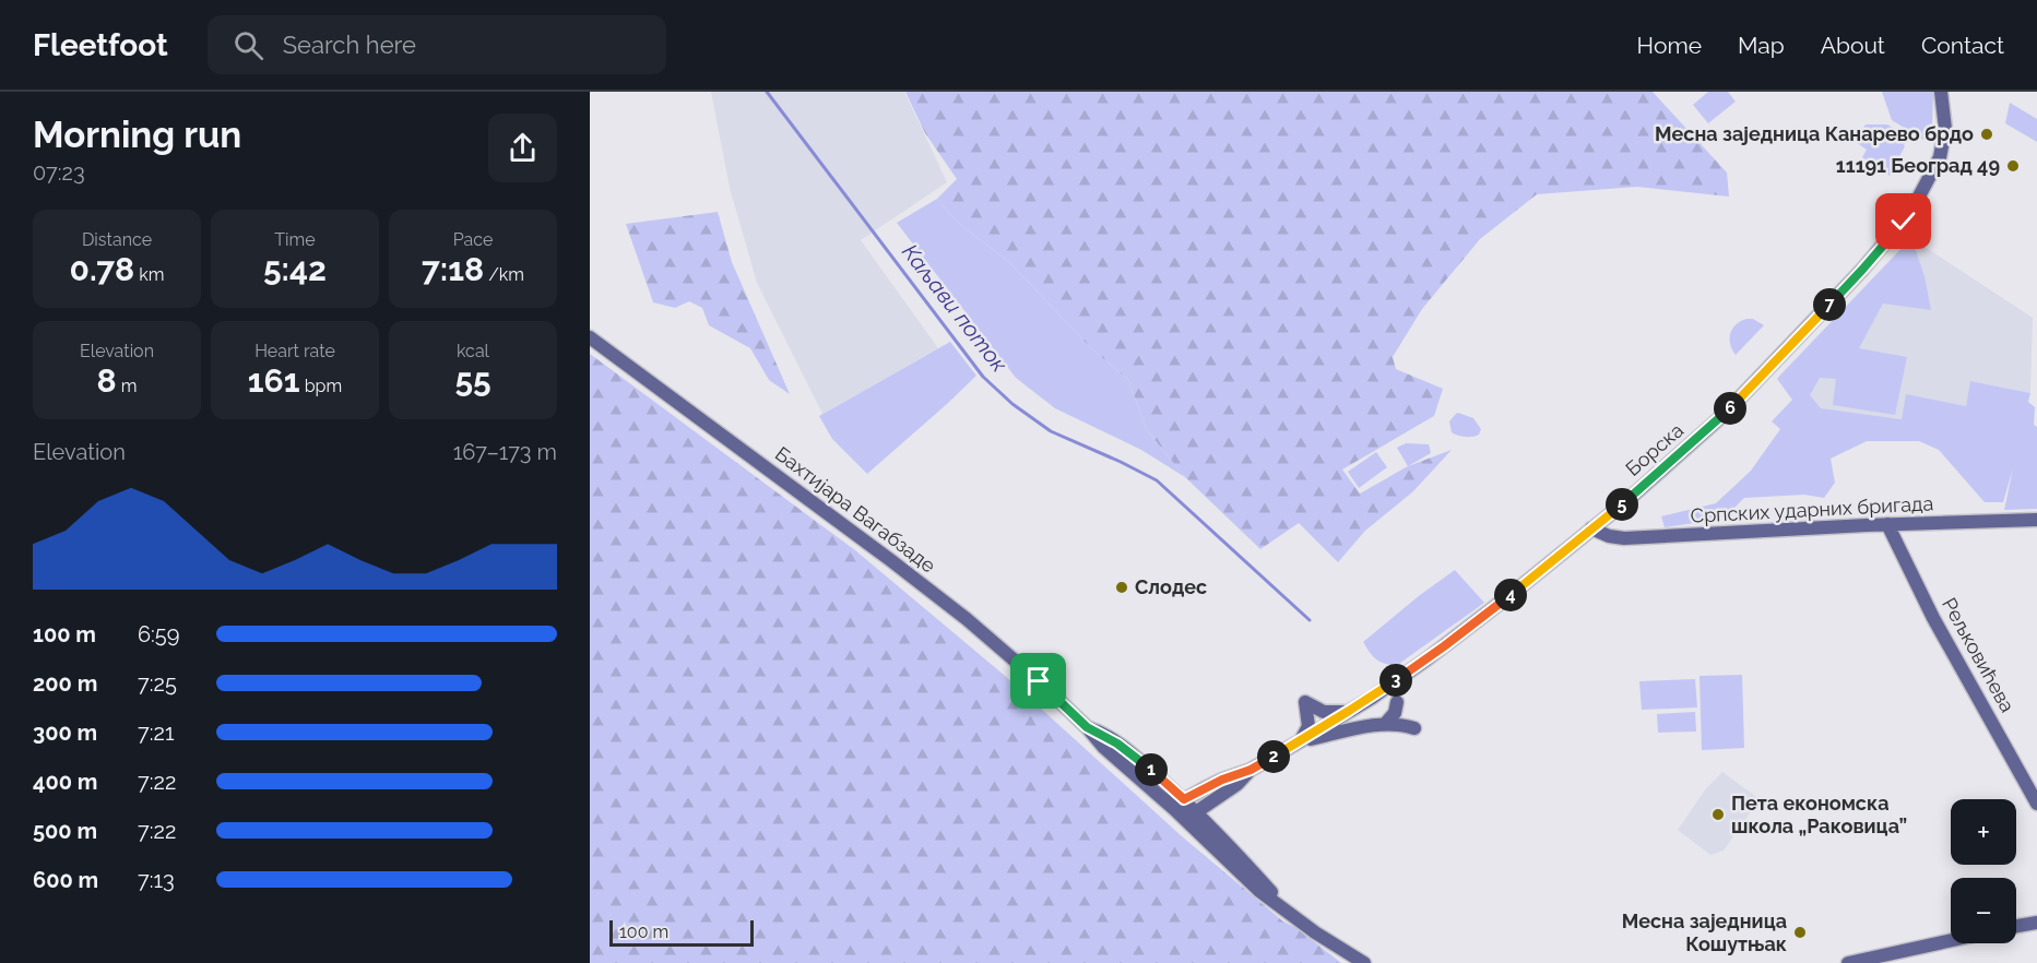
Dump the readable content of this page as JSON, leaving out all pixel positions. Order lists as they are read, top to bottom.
{
  "streets": {
    "main road": [
      "Борска",
      "Бахтијара Вагабзаде",
      "Српских ударних бригада",
      "Рељковићева"
    ]
  },
  "crossings": [
    ["Борска", "Бахтијара Вагабзаде"],
    ["Борска", "Српских ударних бригада"],
    ["Српских ударних бригада", "Рељковићева"]
  ],
  "water": ["Каљави поток"],
  "places": [
    "Месна заједница Канарево брдо",
    "11191 Београд 49",
    "Слодес",
    "Пета економска школа „Раковица”",
    "Месна заједница Кошутњак"
  ],
  "scale_bar": "100 m",
  "page": {
    "header": "Fleetfoot",
    "search": "Search here",
    "nav": [
      "Home",
      "Map",
      "About",
      "Contact"
    ],
    "heading": ["Morning run", "07:23"],
    "stats": [
      ["Distance", "0.78 km"],
      ["Time", "5:42"],
      ["Pace", "7:18 /km"],
      ["Elevation", "8 m"],
      ["Heart rate", "161 bpm"],
      ["kcal", "55"]
    ],
    "pins": [
      "7",
      "6",
      "5",
      "4",
      "3",
      "2",
      "1"
    ],
    "chart": ["Elevation", "167–173 m"],
    "list": [
      {
        "name": "100 m",
        "note": "6:59"
      },
      {
        "name": "200 m",
        "note": "7:25"
      },
      {
        "name": "300 m",
        "note": "7:21"
      },
      {
        "name": "400 m",
        "note": "7:22"
      },
      {
        "name": "500 m",
        "note": "7:22"
      },
      {
        "name": "600 m",
        "note": "7:13"
      }
    ],
    "map_buttons": ["+", "−"],
    "scale": "100 m"
  }
}
